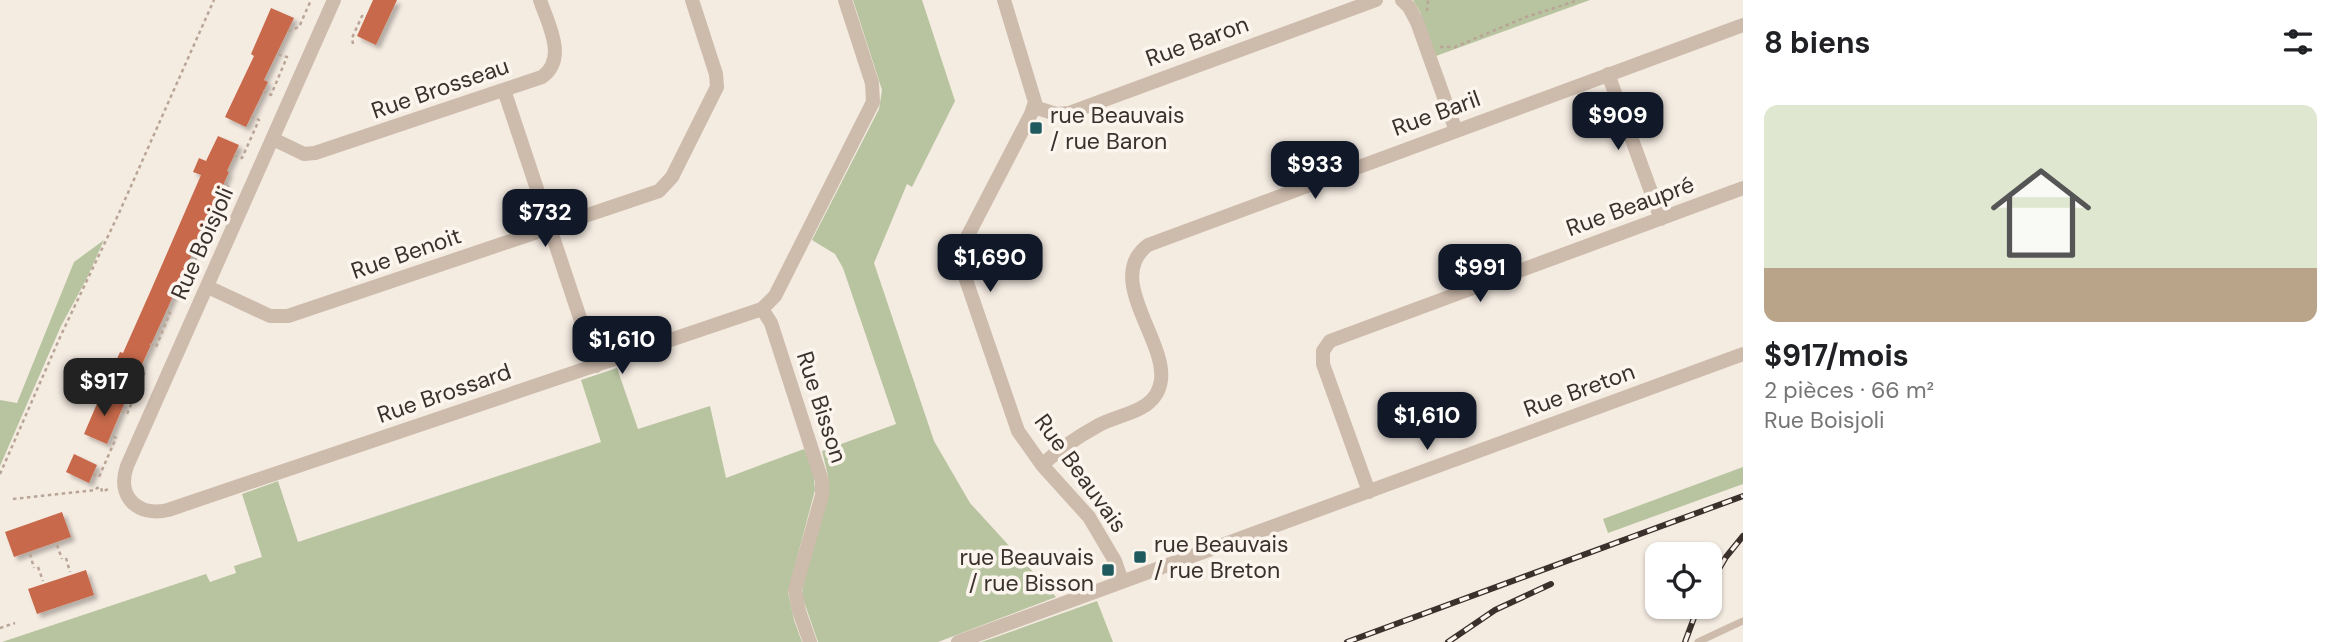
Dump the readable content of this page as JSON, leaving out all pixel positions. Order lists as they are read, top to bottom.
{
  "streets": {
    "street": [
      "Rue Baron",
      "Rue Brosseau",
      "Rue Baril",
      "Rue Beaupré",
      "Rue Boisjoli",
      "Rue Benoit",
      "Rue Breton",
      "Rue Brossard",
      "Rue Bisson",
      "Rue Beauvais"
    ]
  },
  "crossings": [
    ["Rue Baron", "Rue Beauvais"],
    ["Rue Brosseau", "Rue Boisjoli"],
    ["Rue Baril", "Rue Beauvais"],
    ["Rue Beaupré", "Rue Breton"],
    ["Rue Boisjoli", "Rue Benoit"],
    ["Rue Boisjoli", "Rue Brossard"],
    ["Rue Breton", "Rue Beauvais"],
    ["Rue Brossard", "Rue Bisson"]
  ],
  "places": {
    "transit": ["rue Beauvais / rue Baron", "rue Beauvais / rue Breton", "rue Beauvais / rue Bisson"]
  },
  "page": {
    "heading": "8 biens",
    "list": [
      {
        "name": "$917/mois",
        "note": "2 pièces · 66 m² · Rue Boisjoli"
      }
    ],
    "price": [
      "$909",
      "$933",
      "$732",
      "$1,690",
      "$991",
      "$1,610",
      "$917",
      "$1,610"
    ]
  }
}
